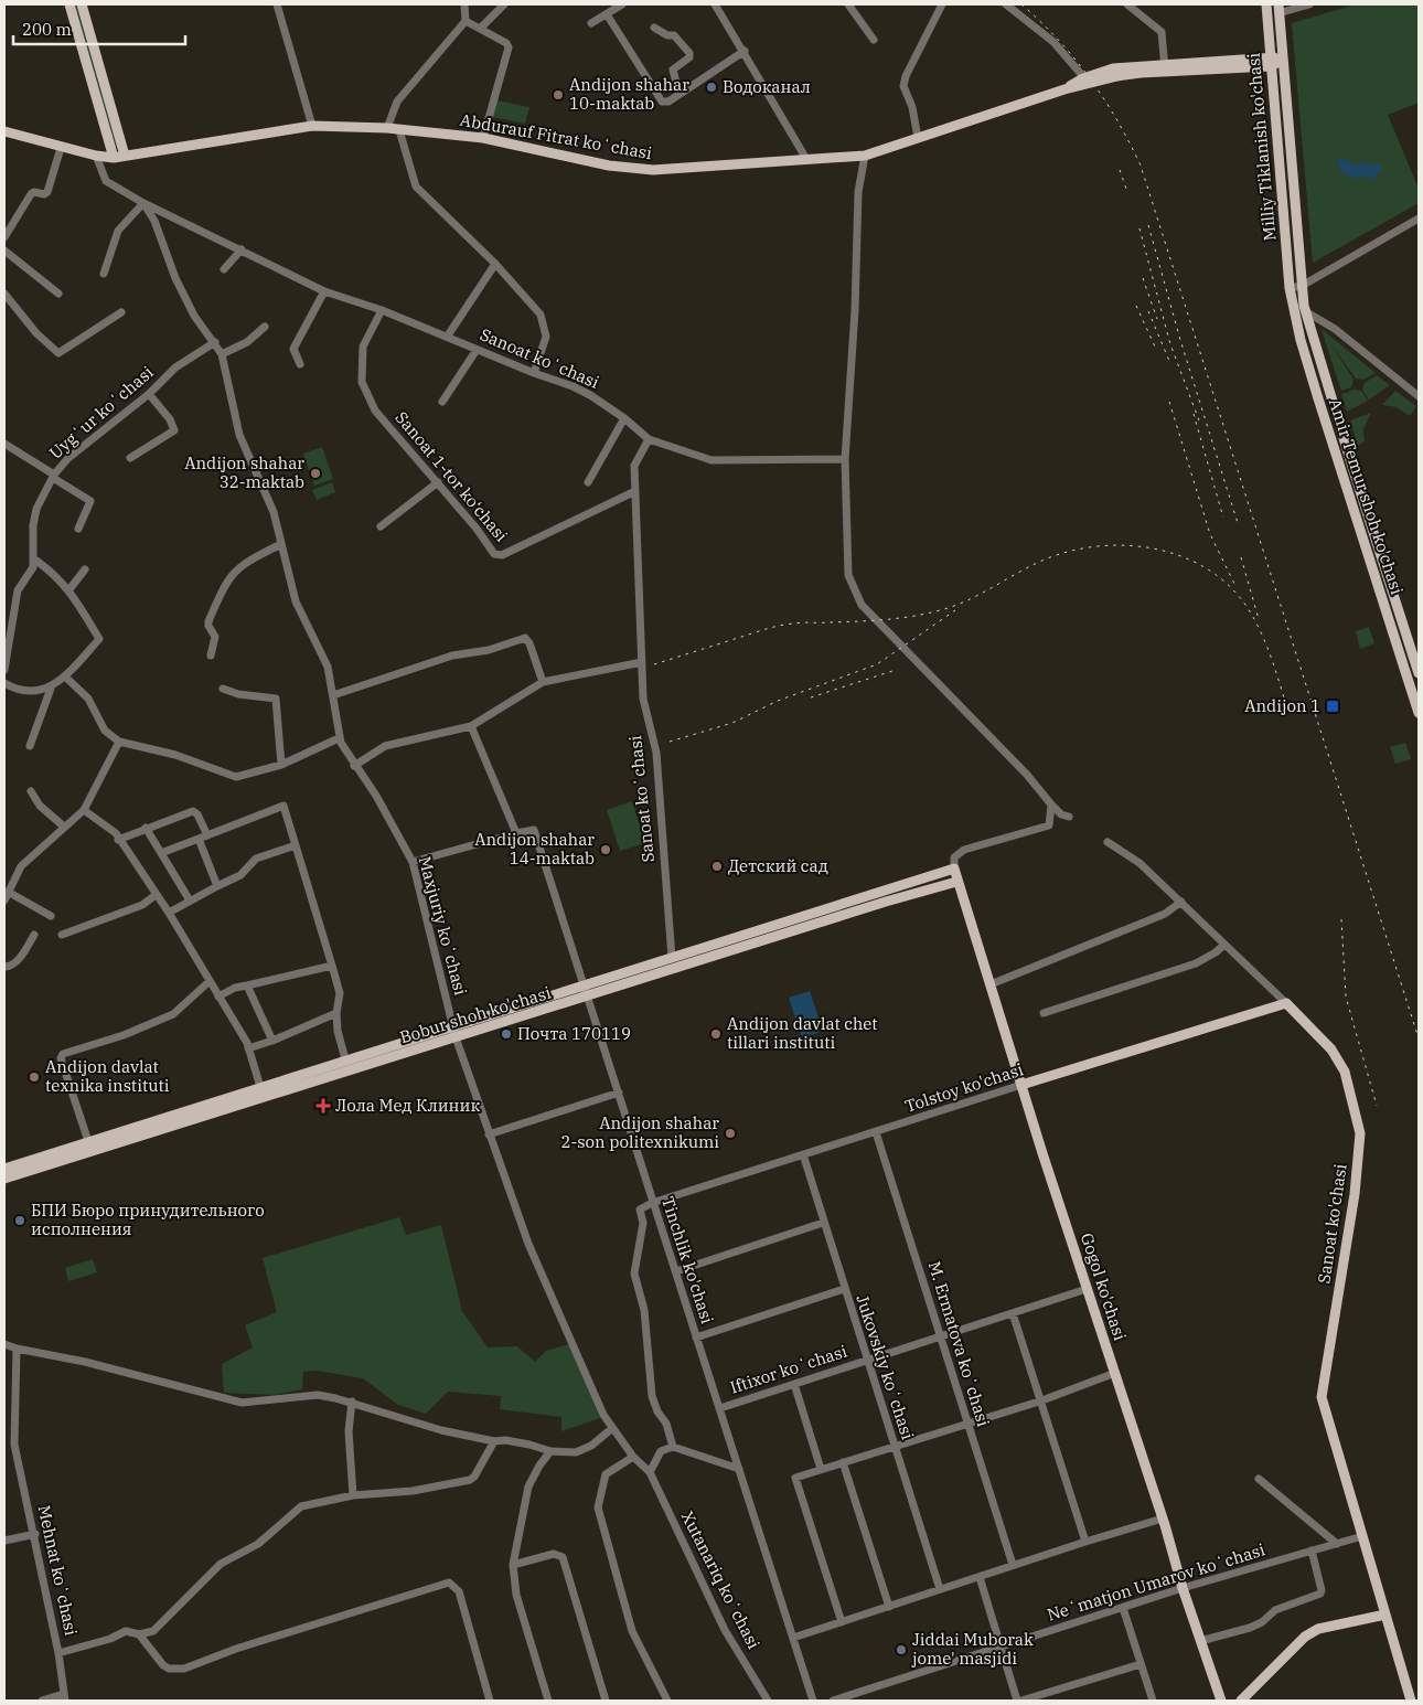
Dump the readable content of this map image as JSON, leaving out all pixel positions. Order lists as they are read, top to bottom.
{
  "streets": {
    "main road": [
      "Abdurauf Fitrat koʻchasi",
      "Milliy Tiklanish ko'chasi",
      "Amir Temur shoh ko'chasi",
      "Bobur shoh ko'chasi",
      "Tolstoy ko'chasi",
      "Sanoat ko'chasi",
      "Gogol ko'chasi"
    ],
    "street": [
      "Sanoat koʻchasi",
      "Uygʻur koʻchasi",
      "Sanoat 1-tor ko‘chasi",
      "Maxjuriy koʻchasi",
      "Tinchlik ko'chasi",
      "M. Ermatova koʻchasi",
      "Jukovskiy koʻchasi",
      "Iftixor koʻchasi",
      "Mehnat koʻchasi",
      "Xutanariq koʻchasi",
      "Neʻmatjon Umarov koʻchasi"
    ]
  },
  "crossings": [
    ["Abdurauf Fitrat koʻchasi", "Milliy Tiklanish ko'chasi"],
    ["Milliy Tiklanish ko'chasi", "Amir Temur shoh ko'chasi"],
    ["Sanoat koʻchasi", "Sanoat 1-tor ko‘chasi"],
    ["Sanoat koʻchasi", "Maxjuriy koʻchasi"],
    ["Sanoat koʻchasi", "Bobur shoh ko'chasi"],
    ["Uygʻur koʻchasi", "Maxjuriy koʻchasi"],
    ["Maxjuriy koʻchasi", "Bobur shoh ko'chasi"],
    ["Maxjuriy koʻchasi", "Xutanariq koʻchasi"],
    ["Bobur shoh ko'chasi", "Tinchlik ko'chasi"],
    ["Bobur shoh ko'chasi", "Gogol ko'chasi"],
    ["Tolstoy ko'chasi", "Sanoat ko'chasi"],
    ["Tolstoy ko'chasi", "Tinchlik ko'chasi"],
    ["Tolstoy ko'chasi", "Gogol ko'chasi"],
    ["Tolstoy ko'chasi", "M. Ermatova koʻchasi"],
    ["Tolstoy ko'chasi", "Jukovskiy koʻchasi"],
    ["Sanoat ko'chasi", "Neʻmatjon Umarov koʻchasi"],
    ["Tinchlik ko'chasi", "Iftixor koʻchasi"],
    ["Gogol ko'chasi", "Iftixor koʻchasi"],
    ["Gogol ko'chasi", "Neʻmatjon Umarov koʻchasi"],
    ["M. Ermatova koʻchasi", "Iftixor koʻchasi"],
    ["Jukovskiy koʻchasi", "Iftixor koʻchasi"]
  ],
  "places": {
    "other": [
      "Водоканал",
      "Andijon shahar 10-maktab",
      "Andijon shahar 32-maktab",
      "Andijon shahar 14-maktab",
      "Детский сад",
      "Почта 170119",
      "Andijon davlat chet tillari instituti",
      "Andijon davlat texnika instituti",
      "Andijon shahar 2-son politexnikumi",
      "БПИ Бюро принудительного исполнения",
      "Jiddai Muborak jome' masjidi"
    ],
    "transit": ["Andijon 1"],
    "health": ["Лола Мед Клиник"]
  },
  "scale_bar": "200 m"
}
